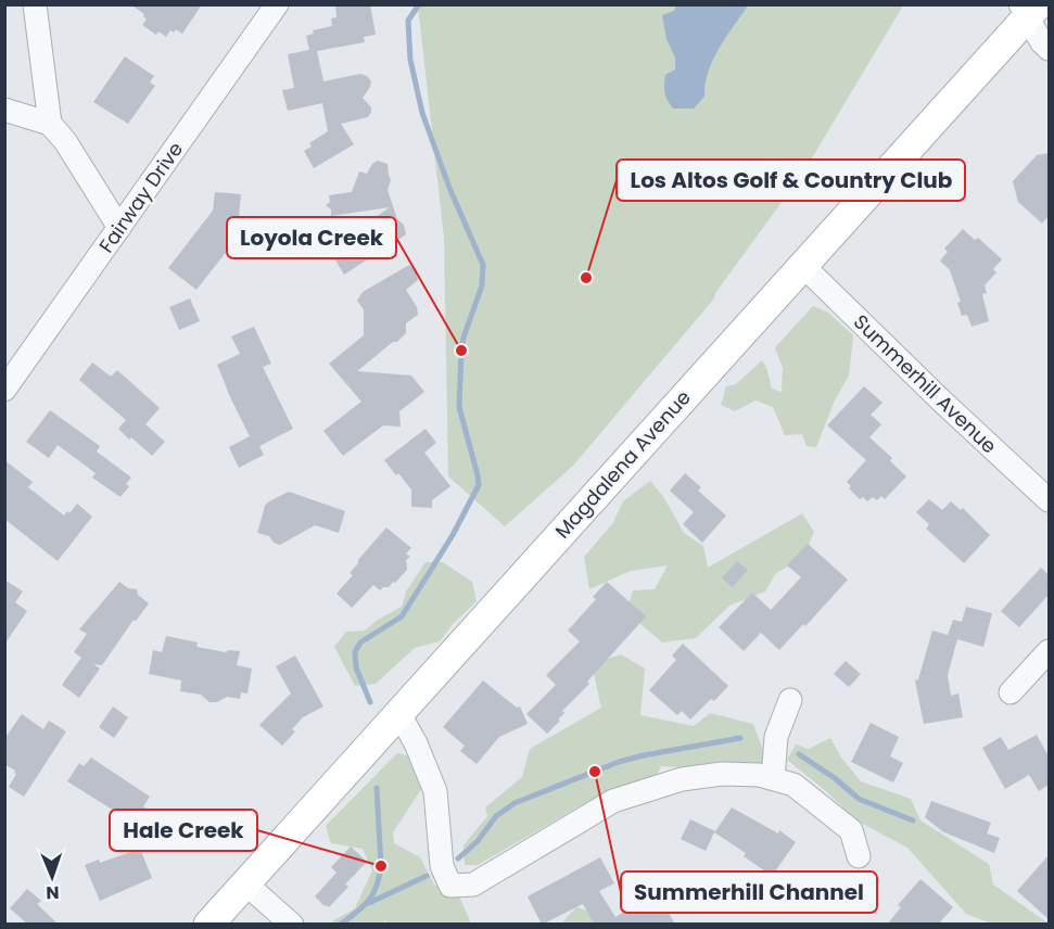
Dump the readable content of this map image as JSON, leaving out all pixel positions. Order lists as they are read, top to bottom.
{
  "streets": {
    "main road": ["Magdalena Avenue"],
    "street": ["Fairway Drive", "Summerhill Avenue"]
  },
  "crossings": [
    ["Summerhill Avenue", "Magdalena Avenue"]
  ],
  "places": [
    "Los Altos Golf & Country Club",
    "Loyola Creek",
    "Summerhill Channel",
    "Hale Creek"
  ],
  "north": "bottom"
}
